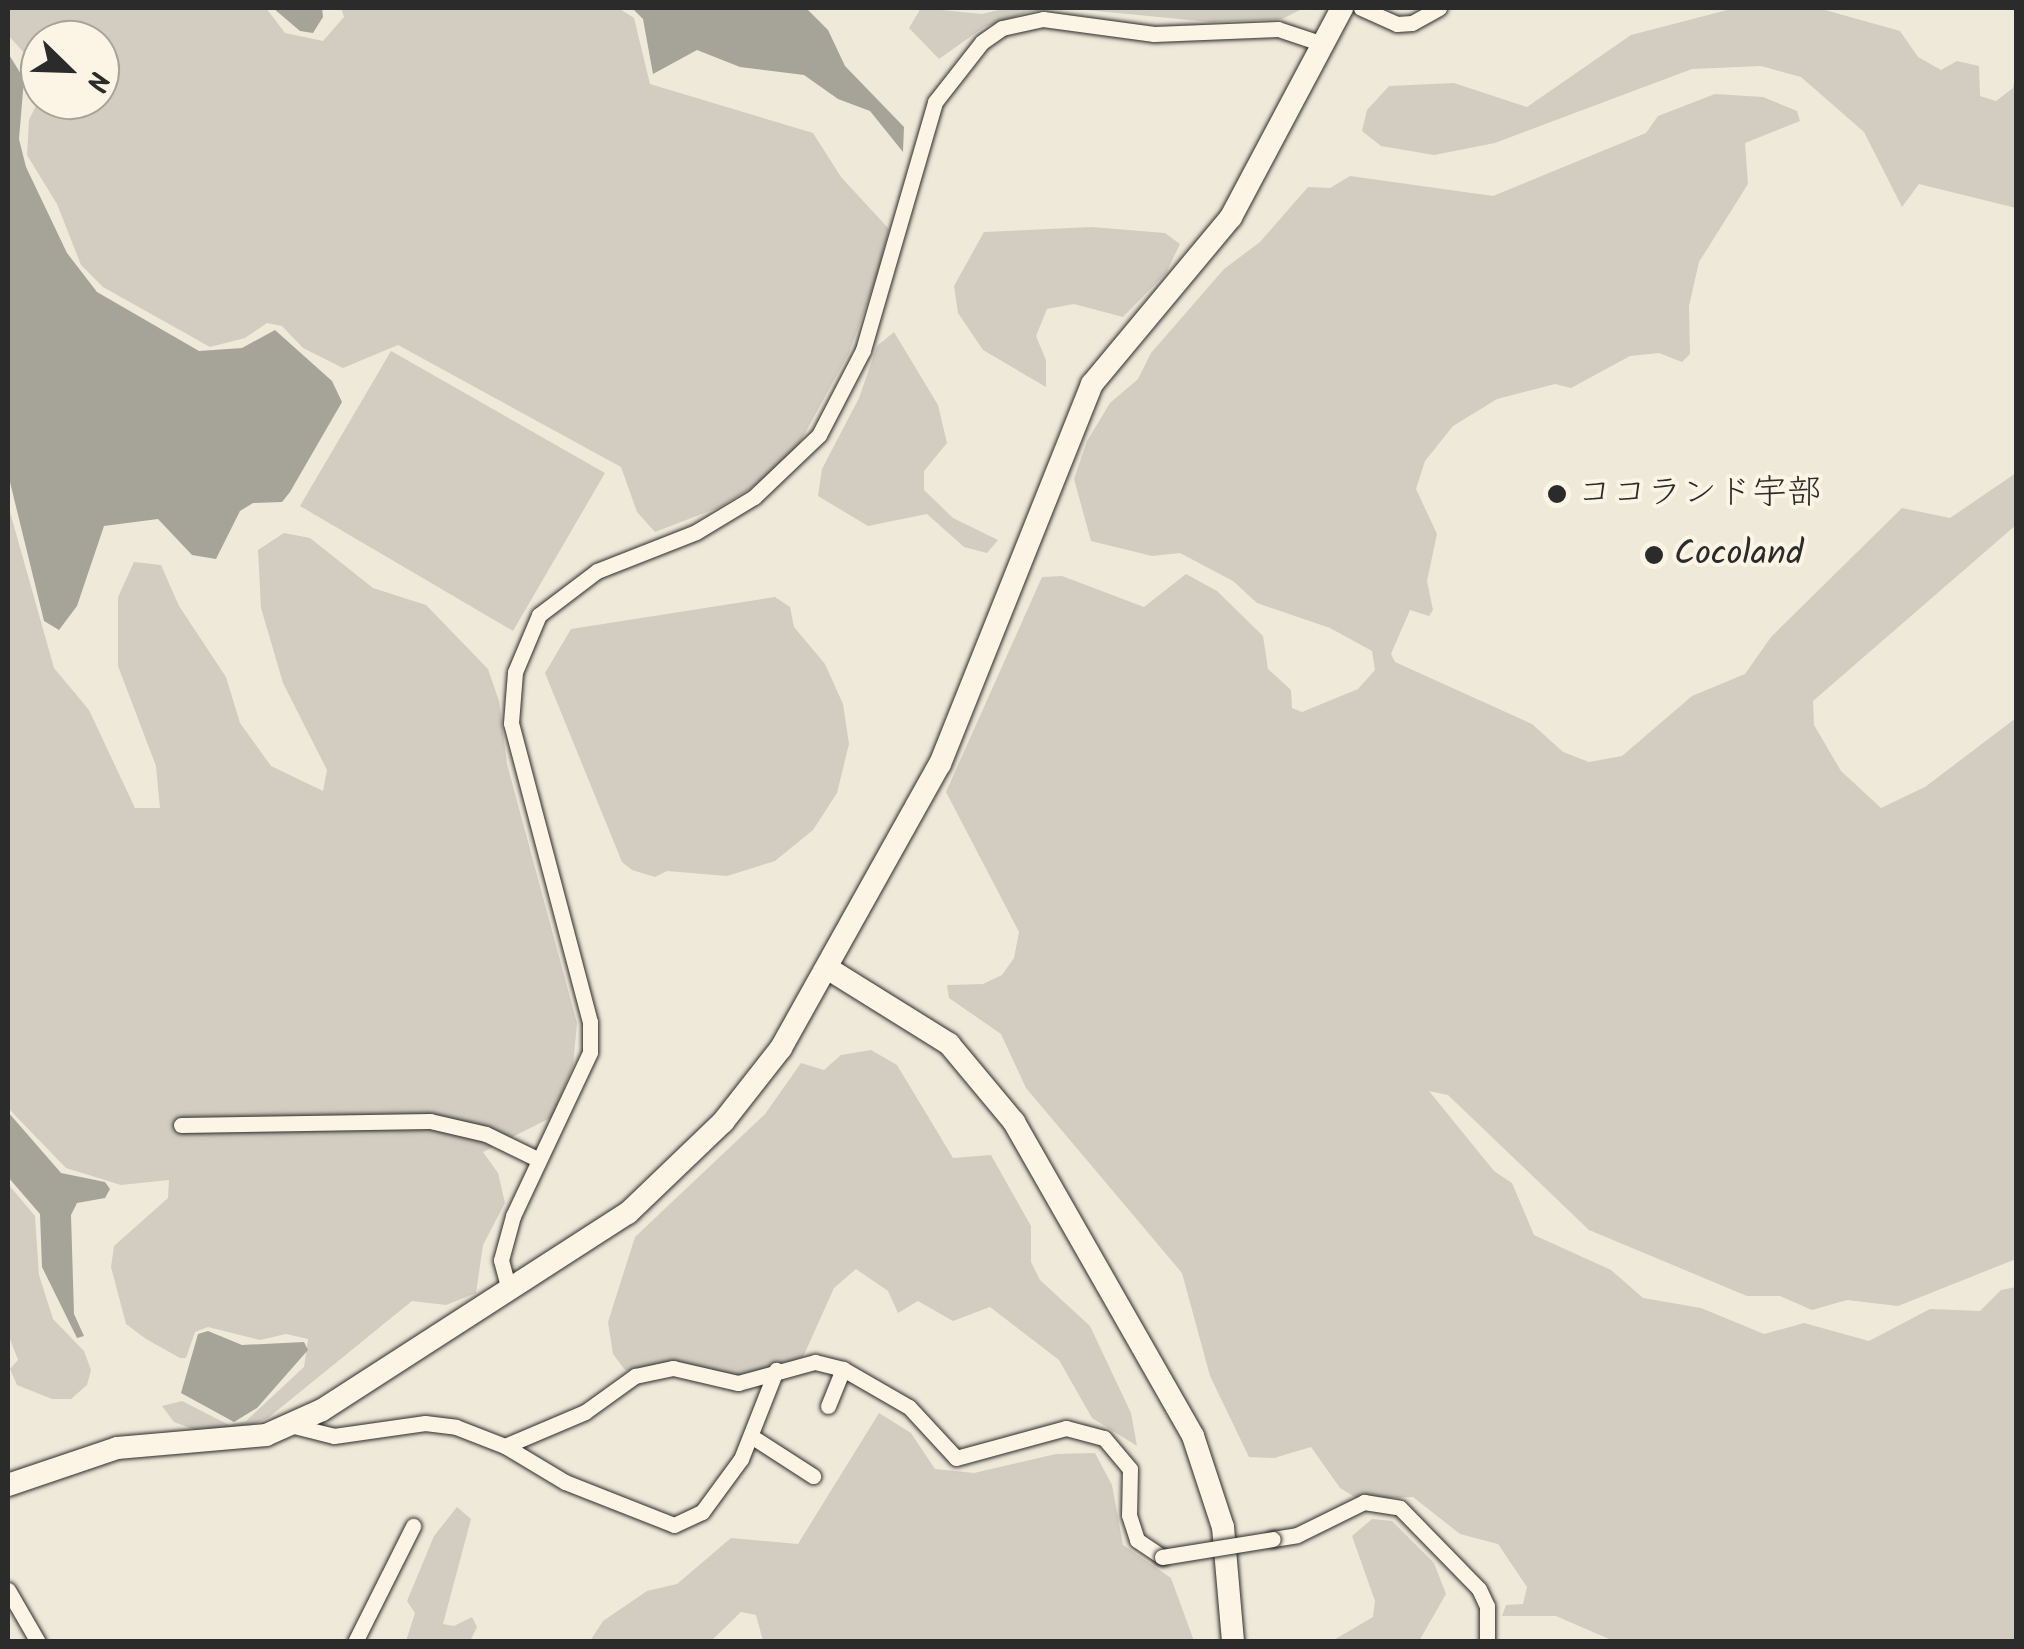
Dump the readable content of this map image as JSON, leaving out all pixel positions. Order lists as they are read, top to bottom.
{
  "places": ["ココランド宇部", "Cocoland"],
  "north": "bottom right"
}
